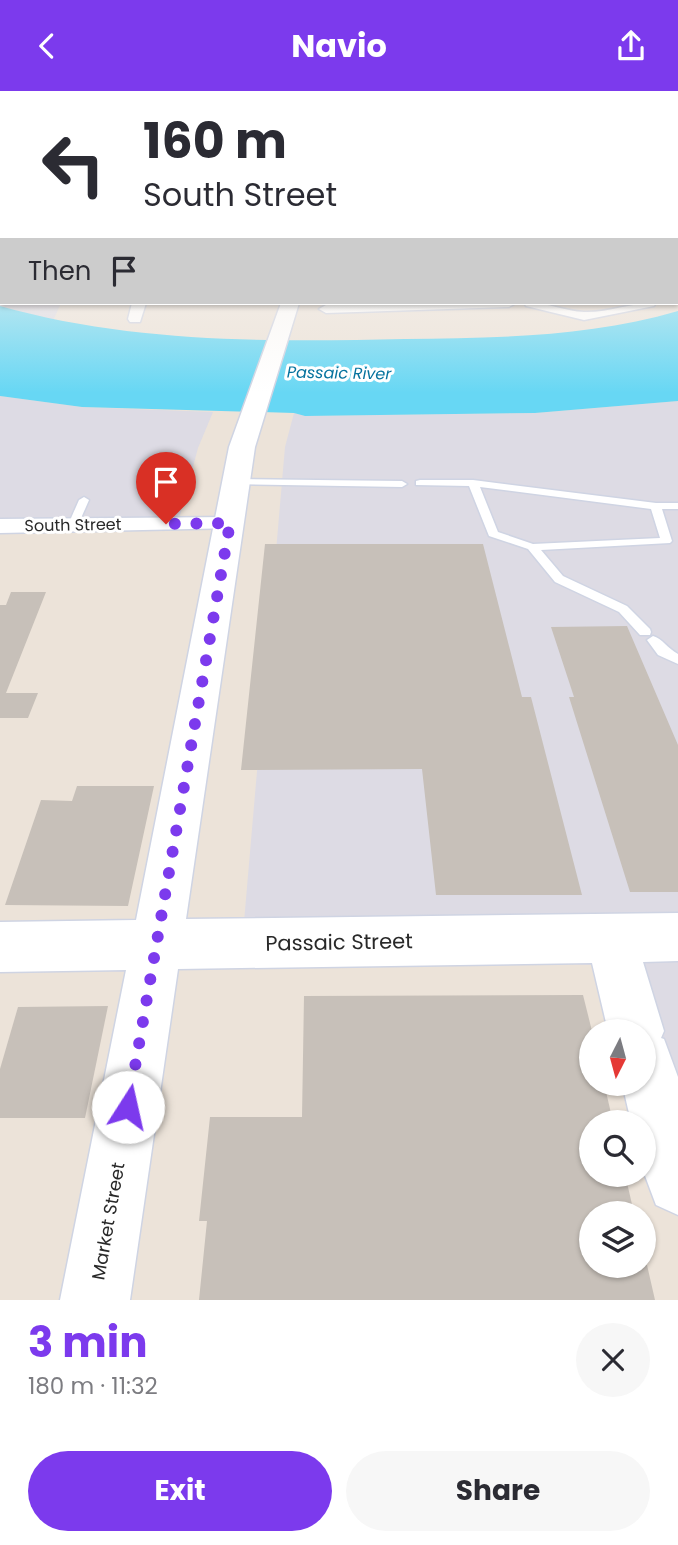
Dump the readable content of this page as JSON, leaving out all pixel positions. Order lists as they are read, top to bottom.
{
  "streets": {
    "street": ["South Street", "Passaic Street", "Market Street"]
  },
  "crossings": [
    ["South Street", "Market Street"],
    ["Passaic Street", "Market Street"]
  ],
  "water": ["Passaic River"],
  "north": "bottom",
  "page": {
    "header": "Navio",
    "turn": ["160 m", "South Street"],
    "then": "Then",
    "heading": ["3 min", "180 m · 11:32"],
    "buttons": ["Exit", "Share"]
  }
}
